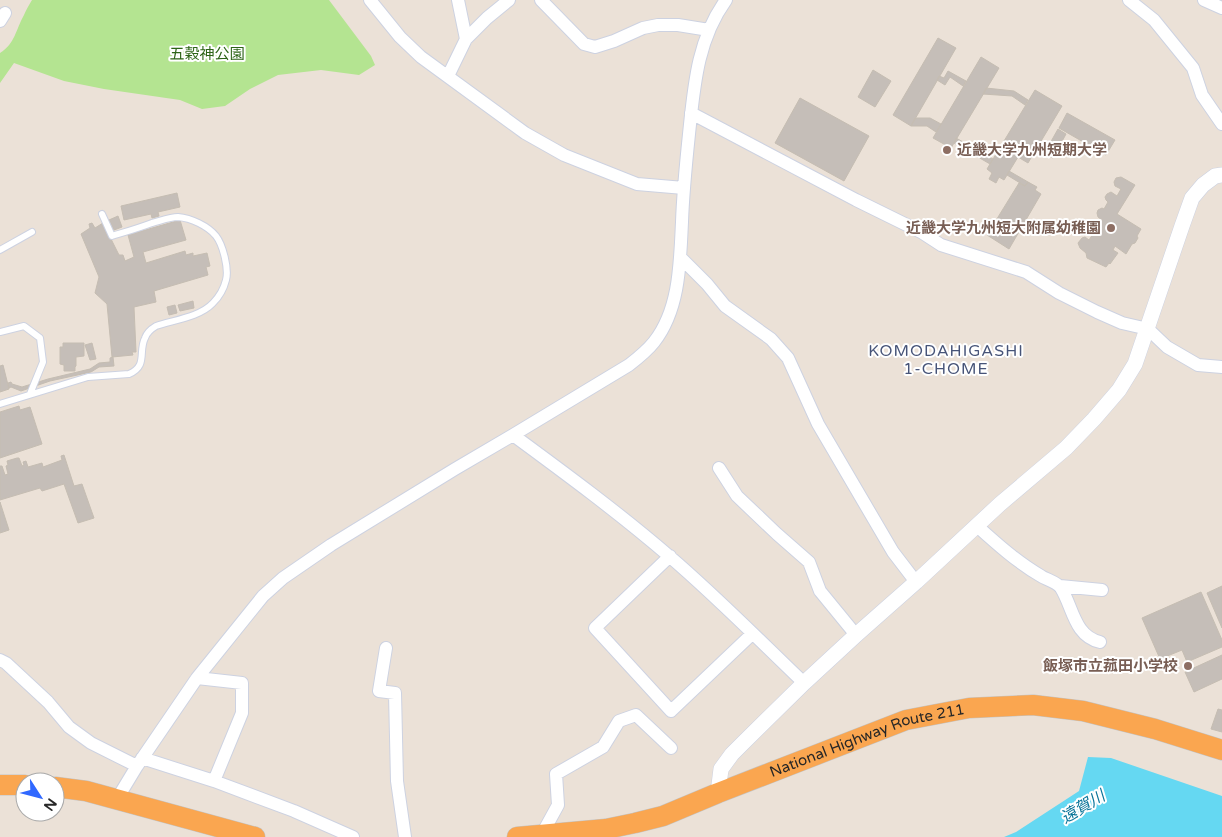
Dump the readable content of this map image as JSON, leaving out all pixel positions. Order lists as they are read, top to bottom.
{
  "streets": {
    "highway": ["National Highway Route 211"]
  },
  "districts": ["KOMODAHIGASHI 1-CHOME"],
  "water": ["遠賀川"],
  "parks": ["五穀神公園"],
  "places": ["近畿大学九州短期大学", "近畿大学九州短大附属幼稚園", "飯塚市立菰田小学校"],
  "north": "bottom right"
}
